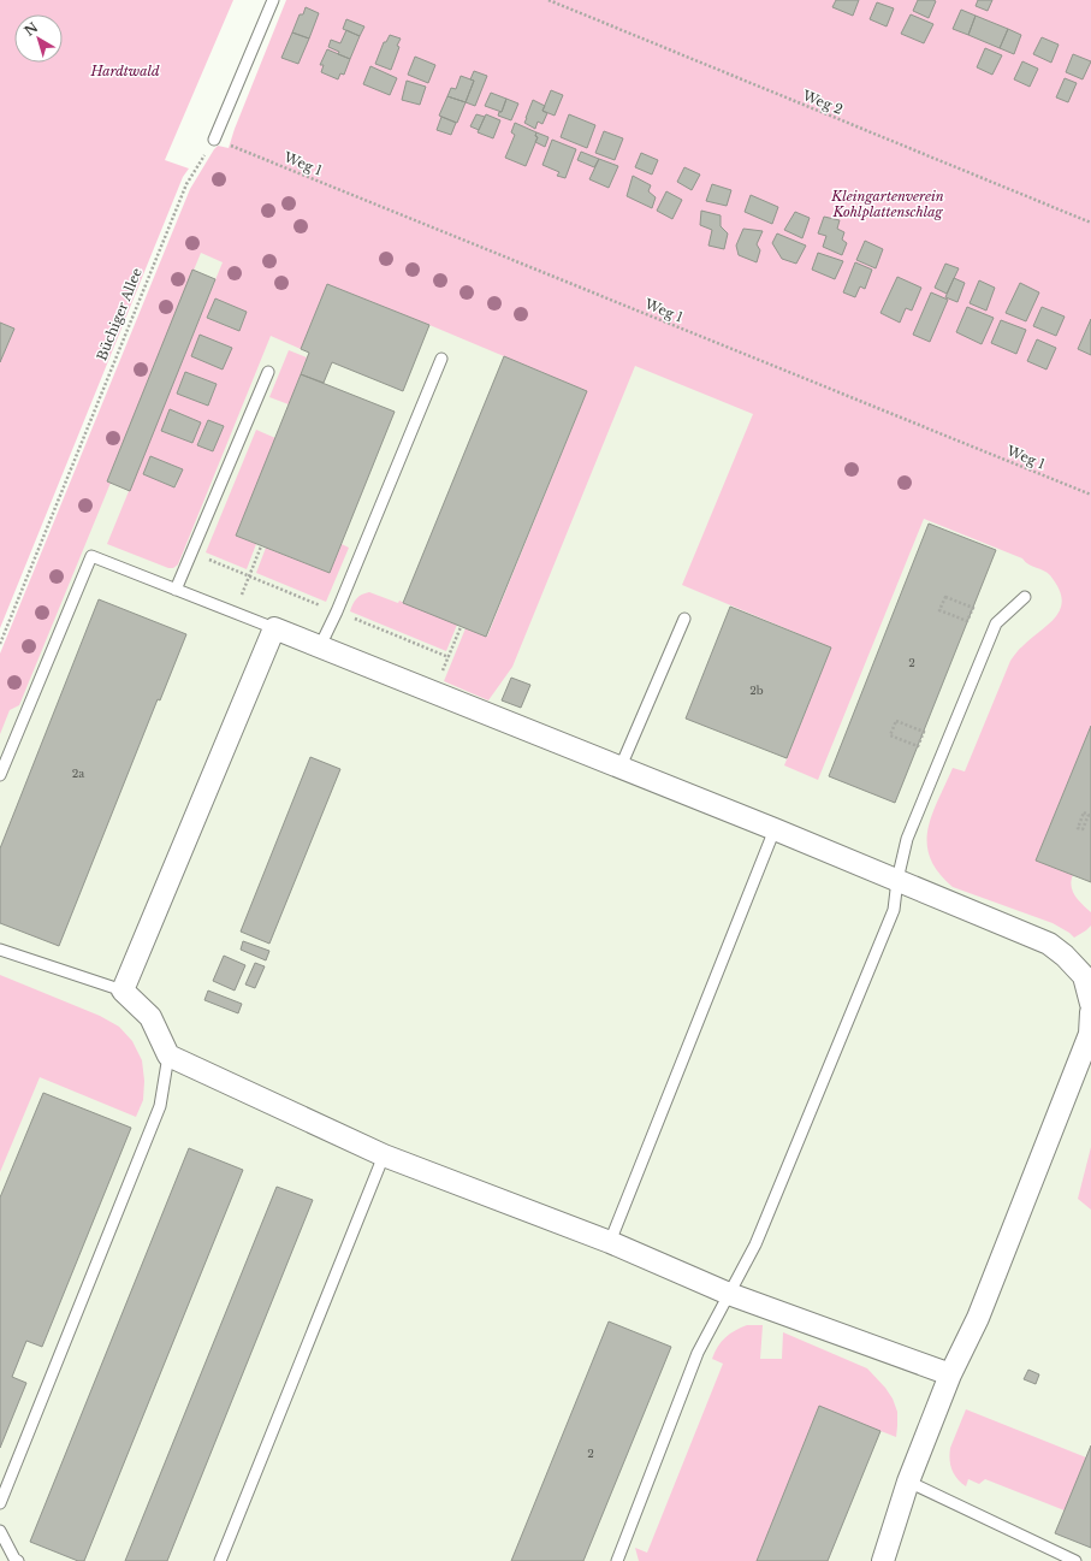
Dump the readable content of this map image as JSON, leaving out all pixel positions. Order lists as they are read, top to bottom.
{
  "streets": {
    "path": ["Weg 2", "Weg 1", "Büchiger Allee"]
  },
  "parks": ["Hardtwald", "Kleingartenverein Kohlplattenschlag"],
  "house_numbers": [
    "2",
    "2b",
    "2a",
    "2"
  ],
  "north": "top left"
}
